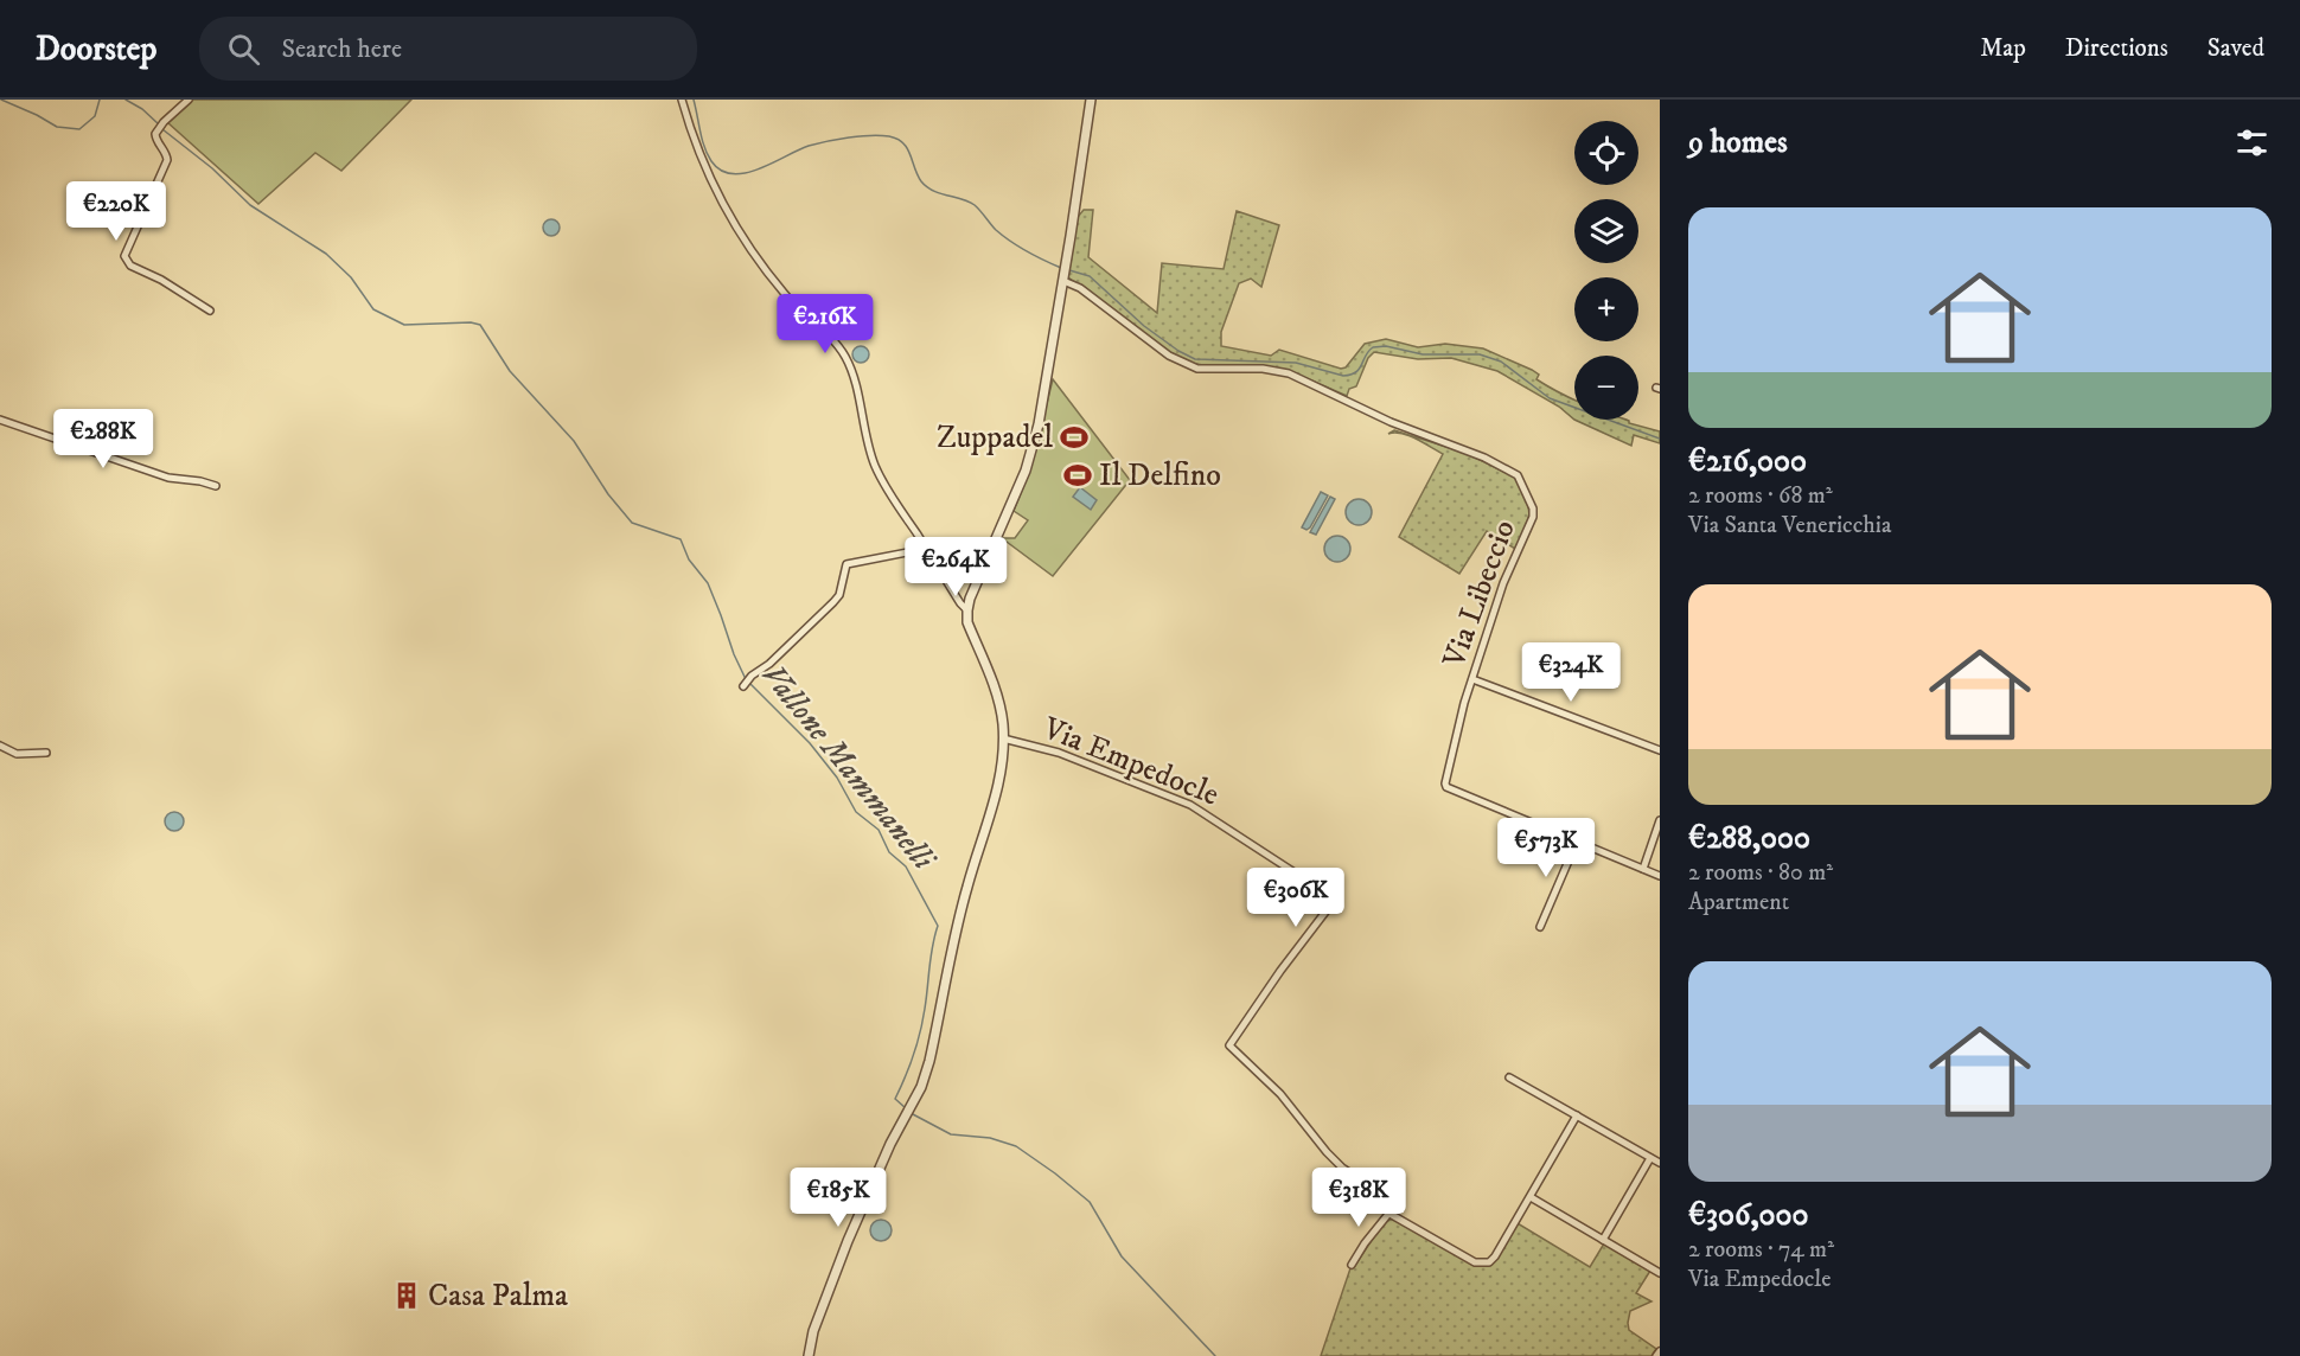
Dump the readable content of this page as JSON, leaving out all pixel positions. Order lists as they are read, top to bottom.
{
  "streets": {
    "street": ["Via Libeccio", "Via Empedocle"]
  },
  "water": ["Vallone Mammanelli"],
  "places": {
    "sports": ["Zuppadel", "Il Delfino"],
    "building": ["Casa Palma"]
  },
  "page": {
    "header": "Doorstep",
    "search": "Search here",
    "nav": ["Map", "Directions", "Saved"],
    "heading": "9 homes",
    "map_buttons": ["+", "−"],
    "price": [
      "€220K",
      "€216K",
      "€288K",
      "€264K",
      "€324K",
      "€573K",
      "€306K",
      "€185K",
      "€318K"
    ],
    "list": [
      {
        "name": "€216,000",
        "note": "2 rooms · 68 m² · Via Santa Venericchia"
      },
      {
        "name": "€288,000",
        "note": "2 rooms · 80 m² · Apartment"
      },
      {
        "name": "€306,000",
        "note": "2 rooms · 74 m² · Via Empedocle"
      }
    ]
  }
}
